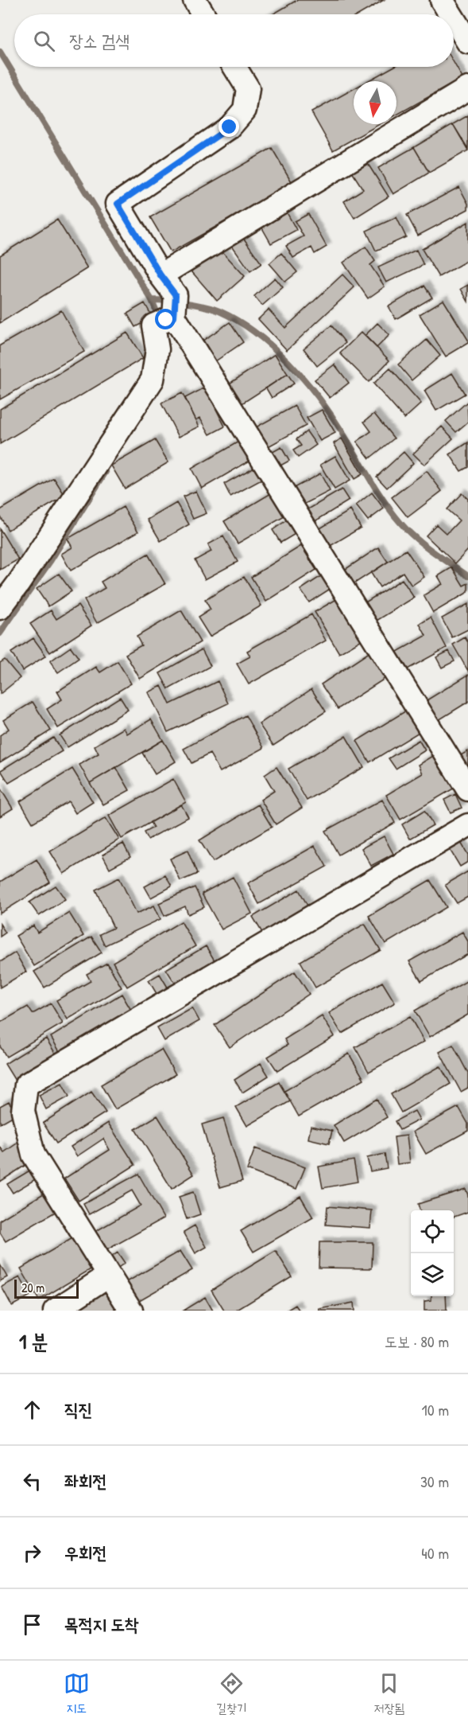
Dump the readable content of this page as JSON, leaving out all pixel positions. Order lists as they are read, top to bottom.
{
  "scale_bar": "20 m",
  "north": "bottom",
  "page": {
    "search": "장소 검색",
    "scale": "20 m",
    "heading": ["1 분", "도보 · 80 m"],
    "list": [
      ["직진", "10 m"],
      ["좌회전", "30 m"],
      ["우회전", "40 m"],
      "목적지 도착"
    ],
    "nav": ["지도", "길찾기", "저장됨"]
  }
}
